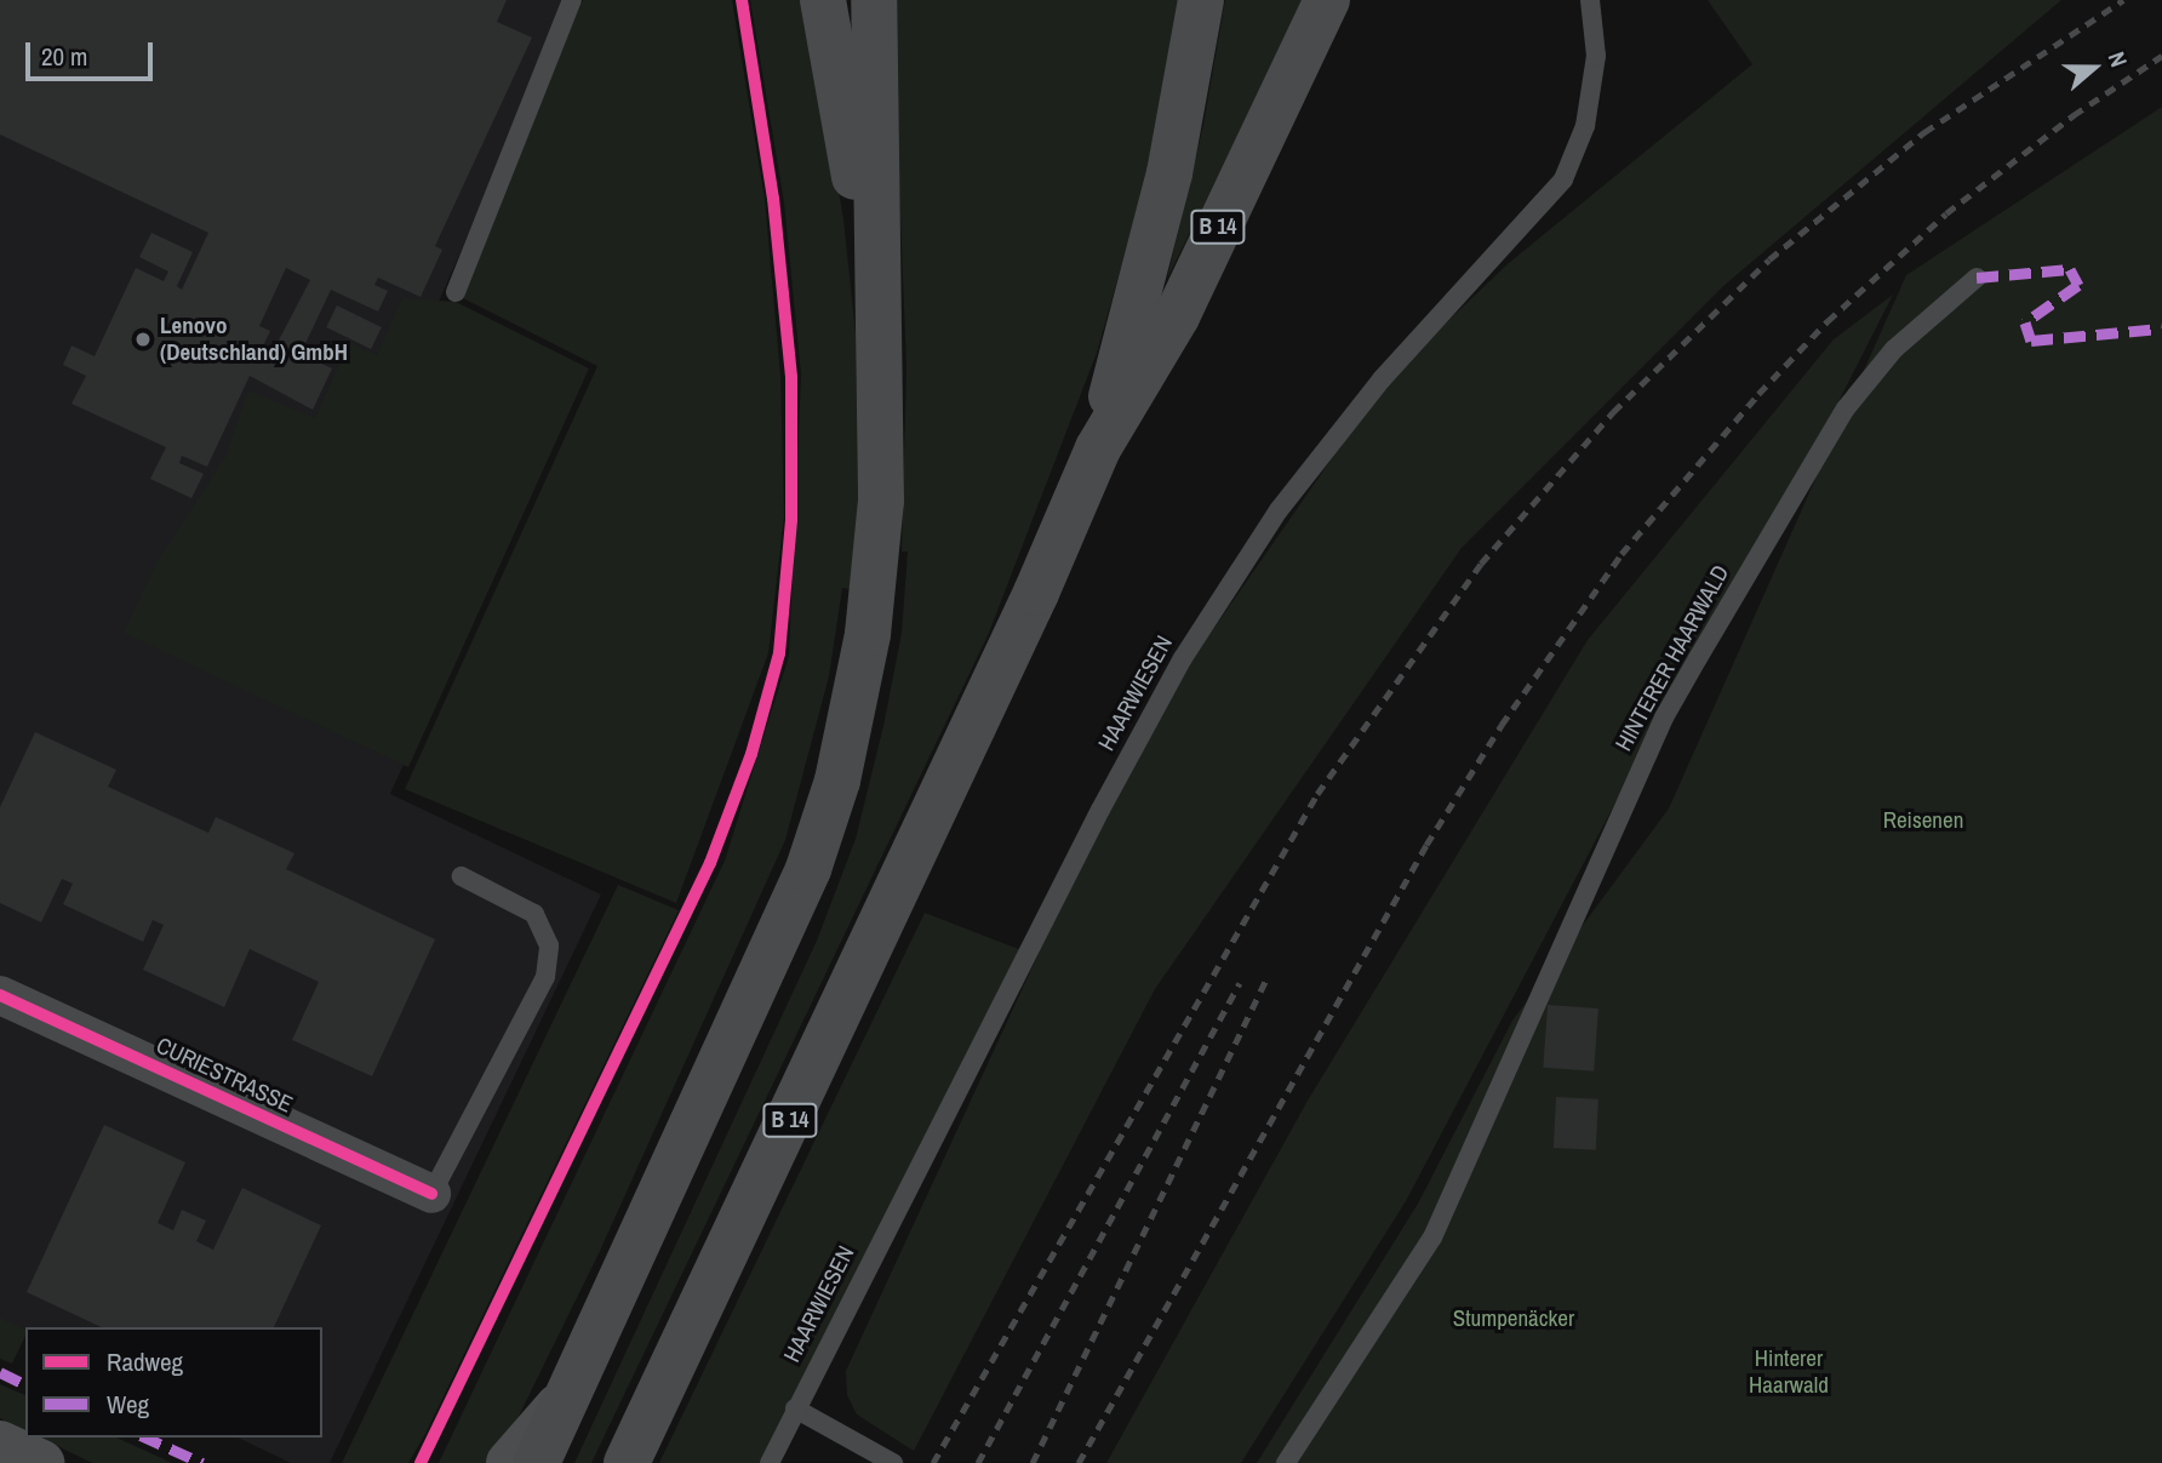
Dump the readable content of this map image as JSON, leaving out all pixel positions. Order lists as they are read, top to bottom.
{
  "streets": {
    "highway": ["B 14"],
    "street": ["CURIESTRASSE"],
    "lane": ["HINTERER HAARWALD", "HAARWIESEN"]
  },
  "parks": ["Reisenen", "Stumpenäcker", "Hinterer Haarwald"],
  "places": ["Lenovo (Deutschland) GmbH"],
  "legend": ["Radweg", "Weg"],
  "scale_bar": "20 m",
  "north": "right"
}
